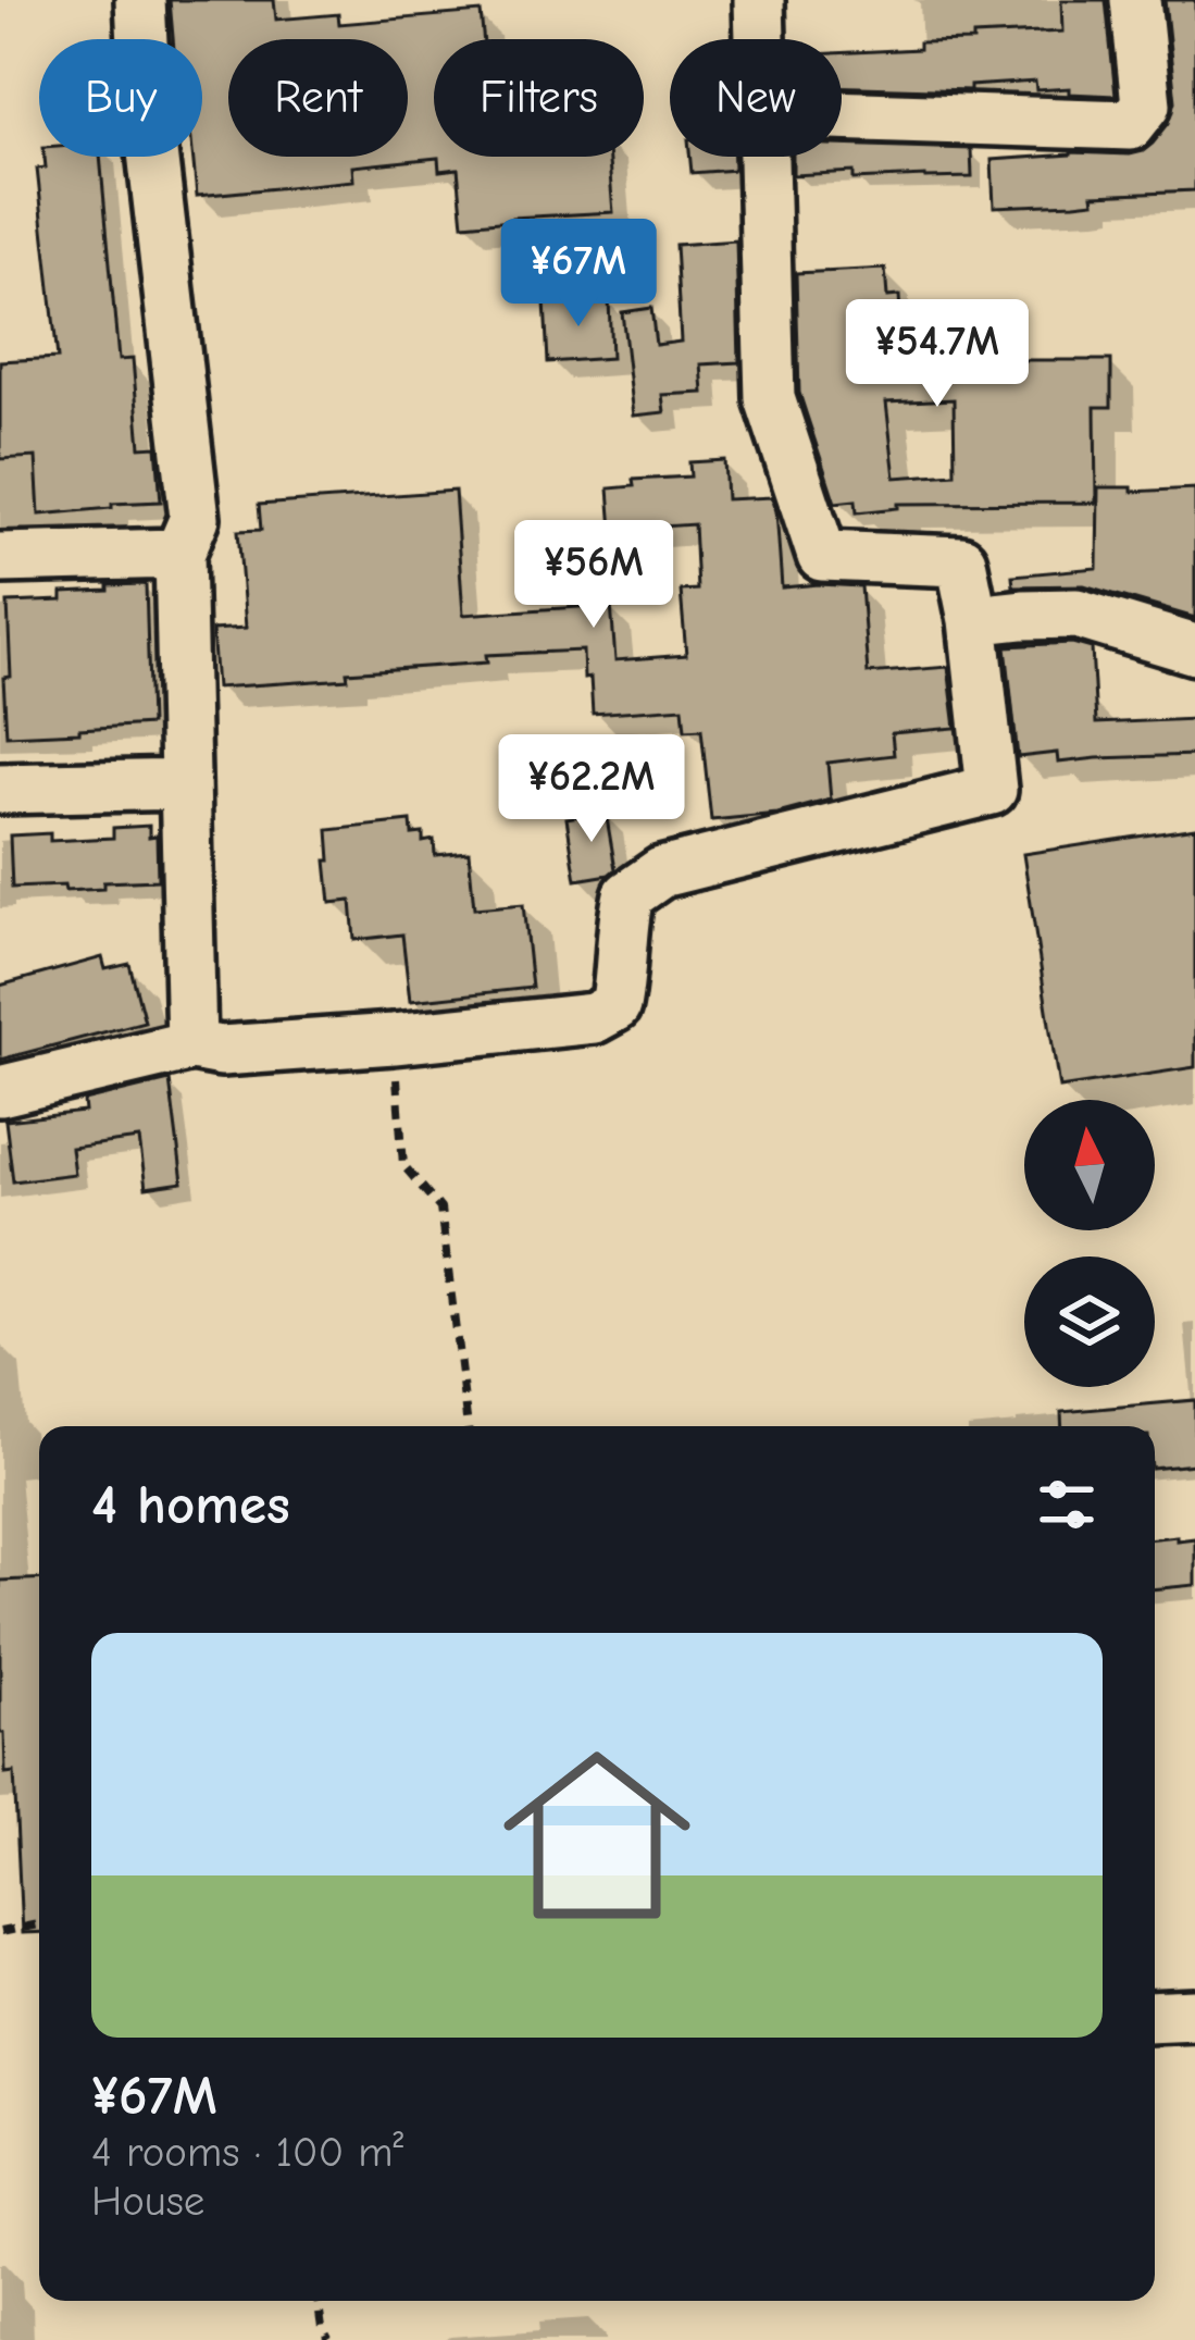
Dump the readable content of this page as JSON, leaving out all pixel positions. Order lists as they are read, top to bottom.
{
  "north": "top",
  "page": {
    "chip": [
      "Buy",
      "Rent",
      "Filters",
      "New"
    ],
    "price": [
      "¥67M",
      "¥54.7M",
      "¥56M",
      "¥62.2M"
    ],
    "heading": "4 homes",
    "list": [
      {
        "name": "¥67M",
        "note": "4 rooms · 100 m² · House"
      }
    ]
  }
}
